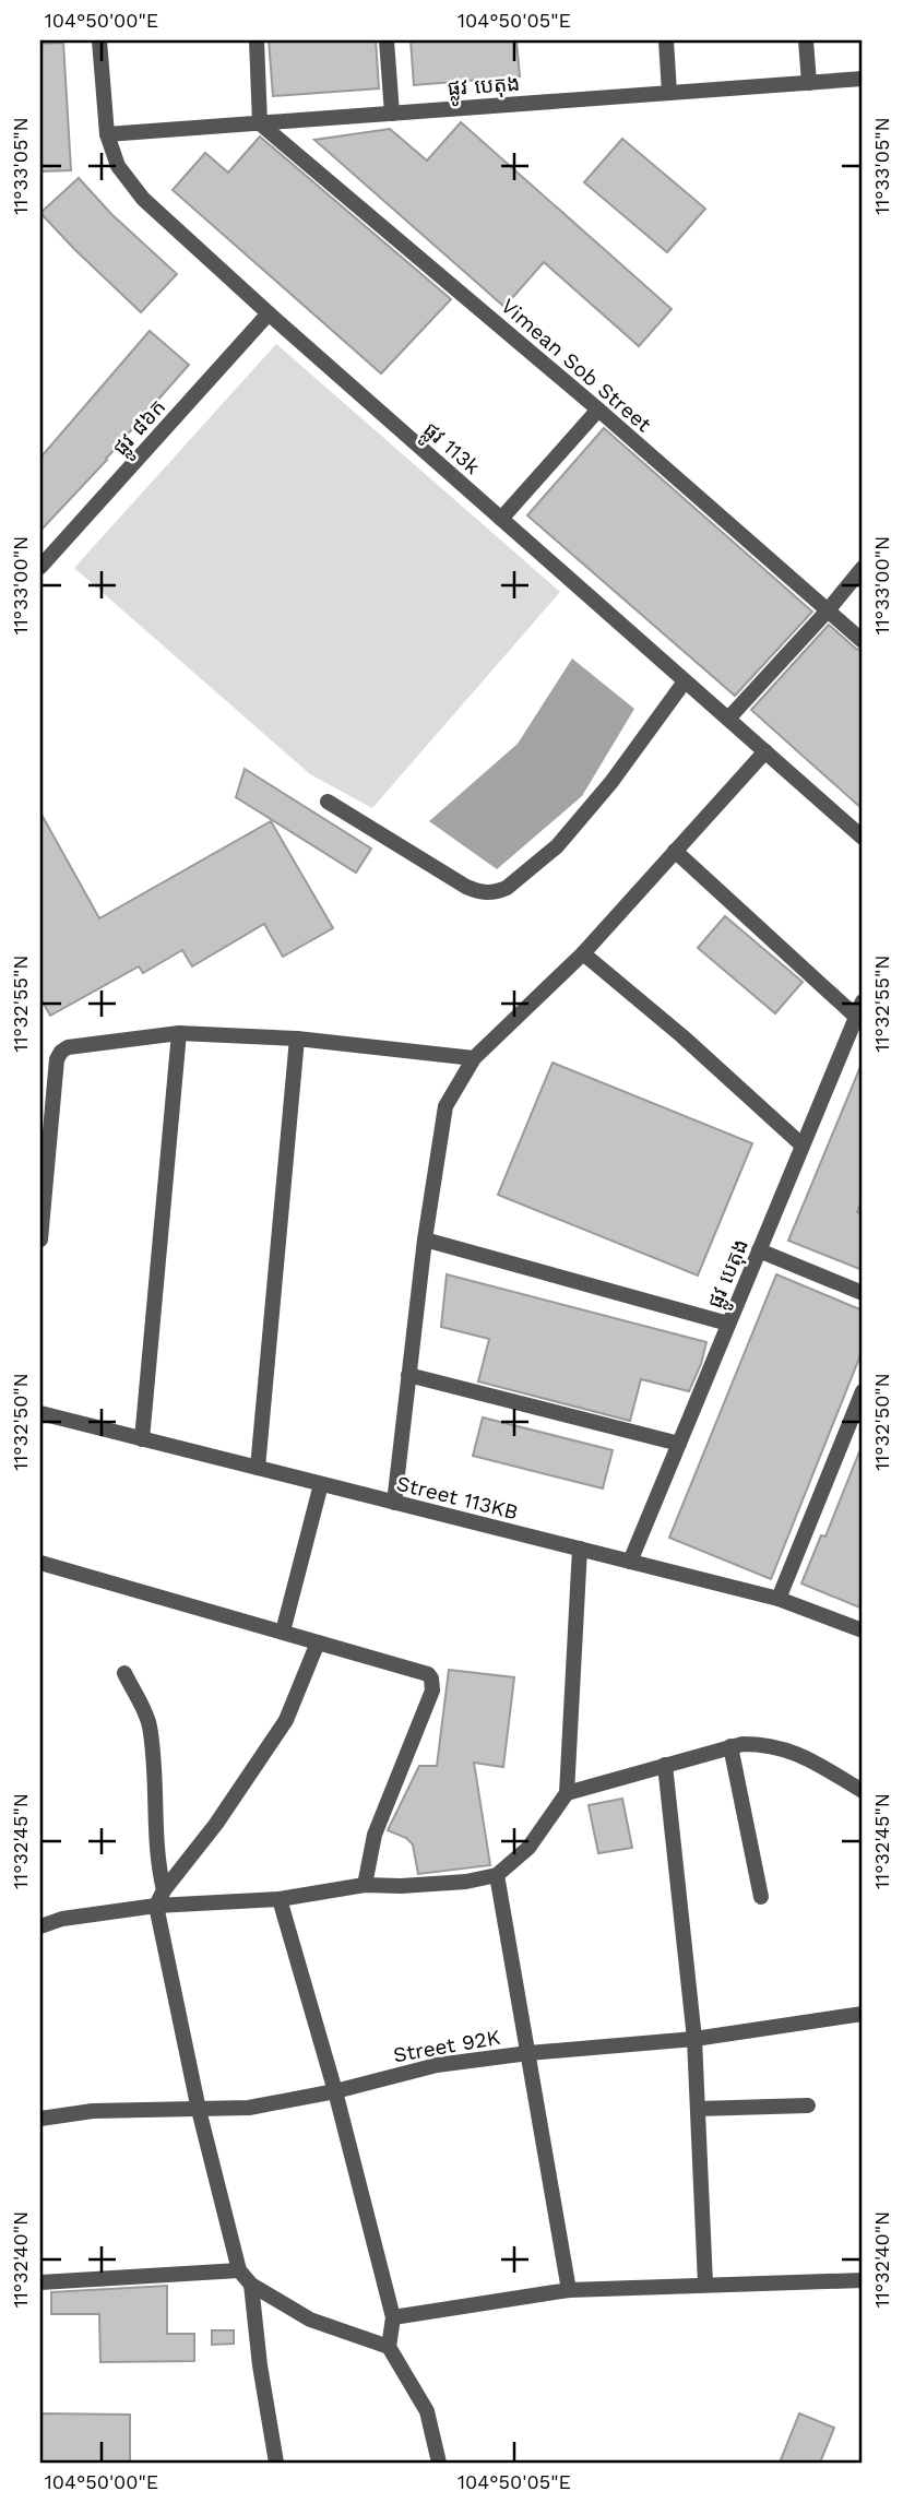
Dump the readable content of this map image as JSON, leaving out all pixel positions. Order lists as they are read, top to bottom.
{
  "streets": {
    "street": [
      "ផ្លូវ បេតុង",
      "Vimean Sob Street",
      "ផ្លូវ ៨៦ក",
      "ផ្លូវ 113k",
      "Street 113KB",
      "Street 92K"
    ]
  },
  "crossings": [
    ["ផ្លូវ បេតុង", "Vimean Sob Street"],
    ["ផ្លូវ បេតុង", "ផ្លូវ 113k"],
    ["ផ្លូវ បេតុង", "Street 113KB"],
    ["ផ្លូវ ៨៦ក", "ផ្លូវ 113k"]
  ],
  "coordinates": [
    "104°50'00\"E",
    "104°50'05\"E",
    "11°33'05\"N",
    "11°33'00\"N",
    "11°32'55\"N",
    "11°32'50\"N",
    "11°32'45\"N",
    "11°32'40\"N"
  ]
}
